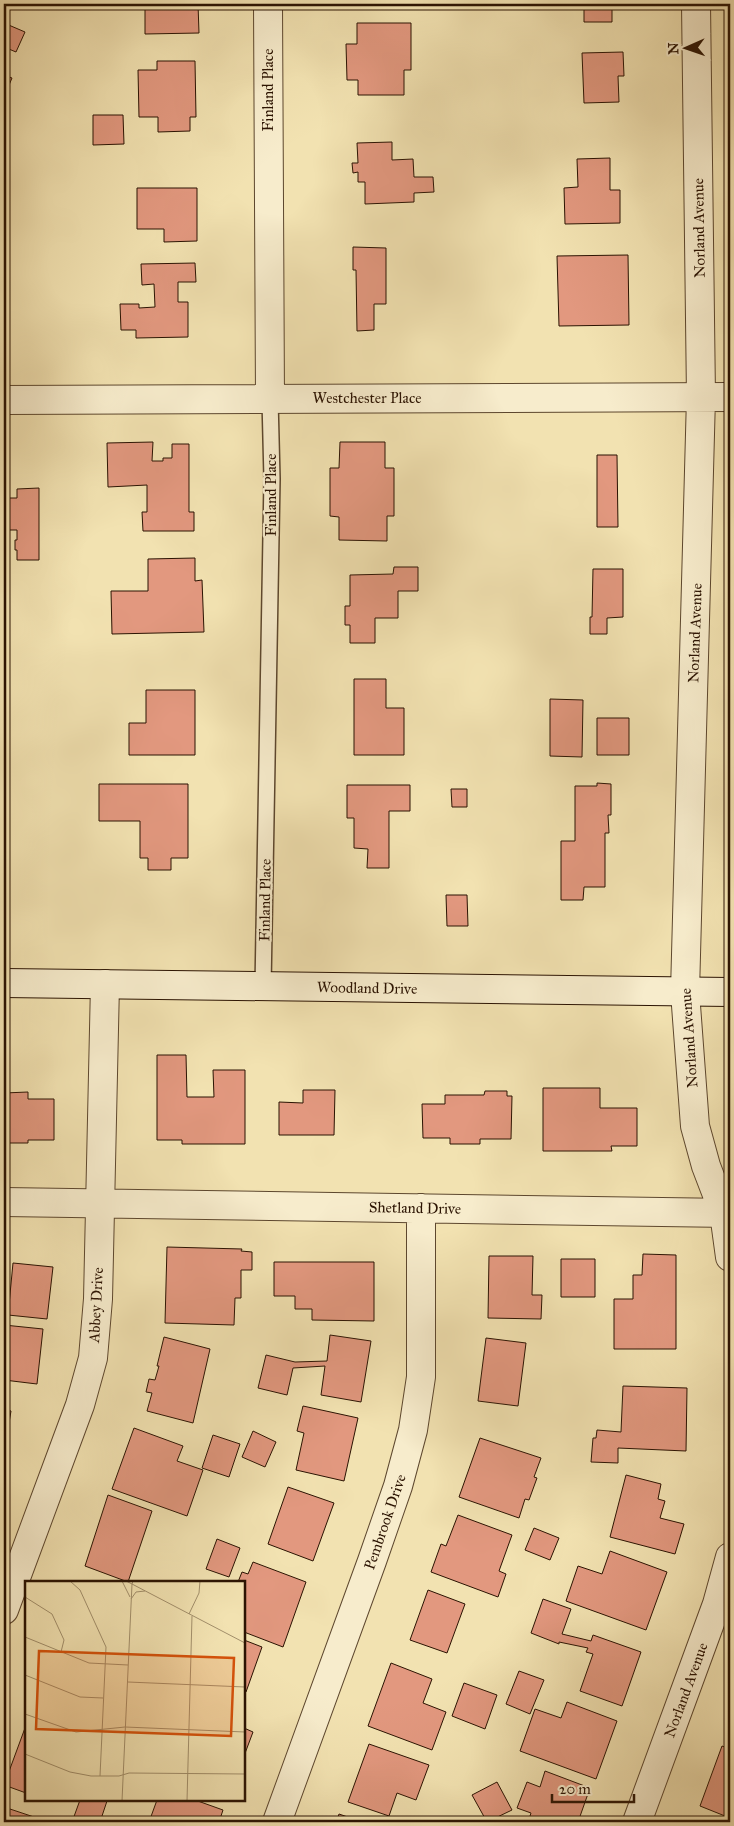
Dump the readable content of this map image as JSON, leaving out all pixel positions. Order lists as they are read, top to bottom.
{
  "streets": {
    "street": [
      "Finland Place",
      "Norland Avenue",
      "Westchester Place",
      "Woodland Drive",
      "Shetland Drive",
      "Abbey Drive",
      "Pembrook Drive"
    ]
  },
  "crossings": [
    ["Finland Place", "Westchester Place"],
    ["Finland Place", "Woodland Drive"],
    ["Norland Avenue", "Westchester Place"],
    ["Norland Avenue", "Woodland Drive"],
    ["Norland Avenue", "Shetland Drive"],
    ["Woodland Drive", "Abbey Drive"],
    ["Shetland Drive", "Abbey Drive"],
    ["Shetland Drive", "Pembrook Drive"]
  ],
  "scale_bar": "20 m",
  "north": "left"
}
